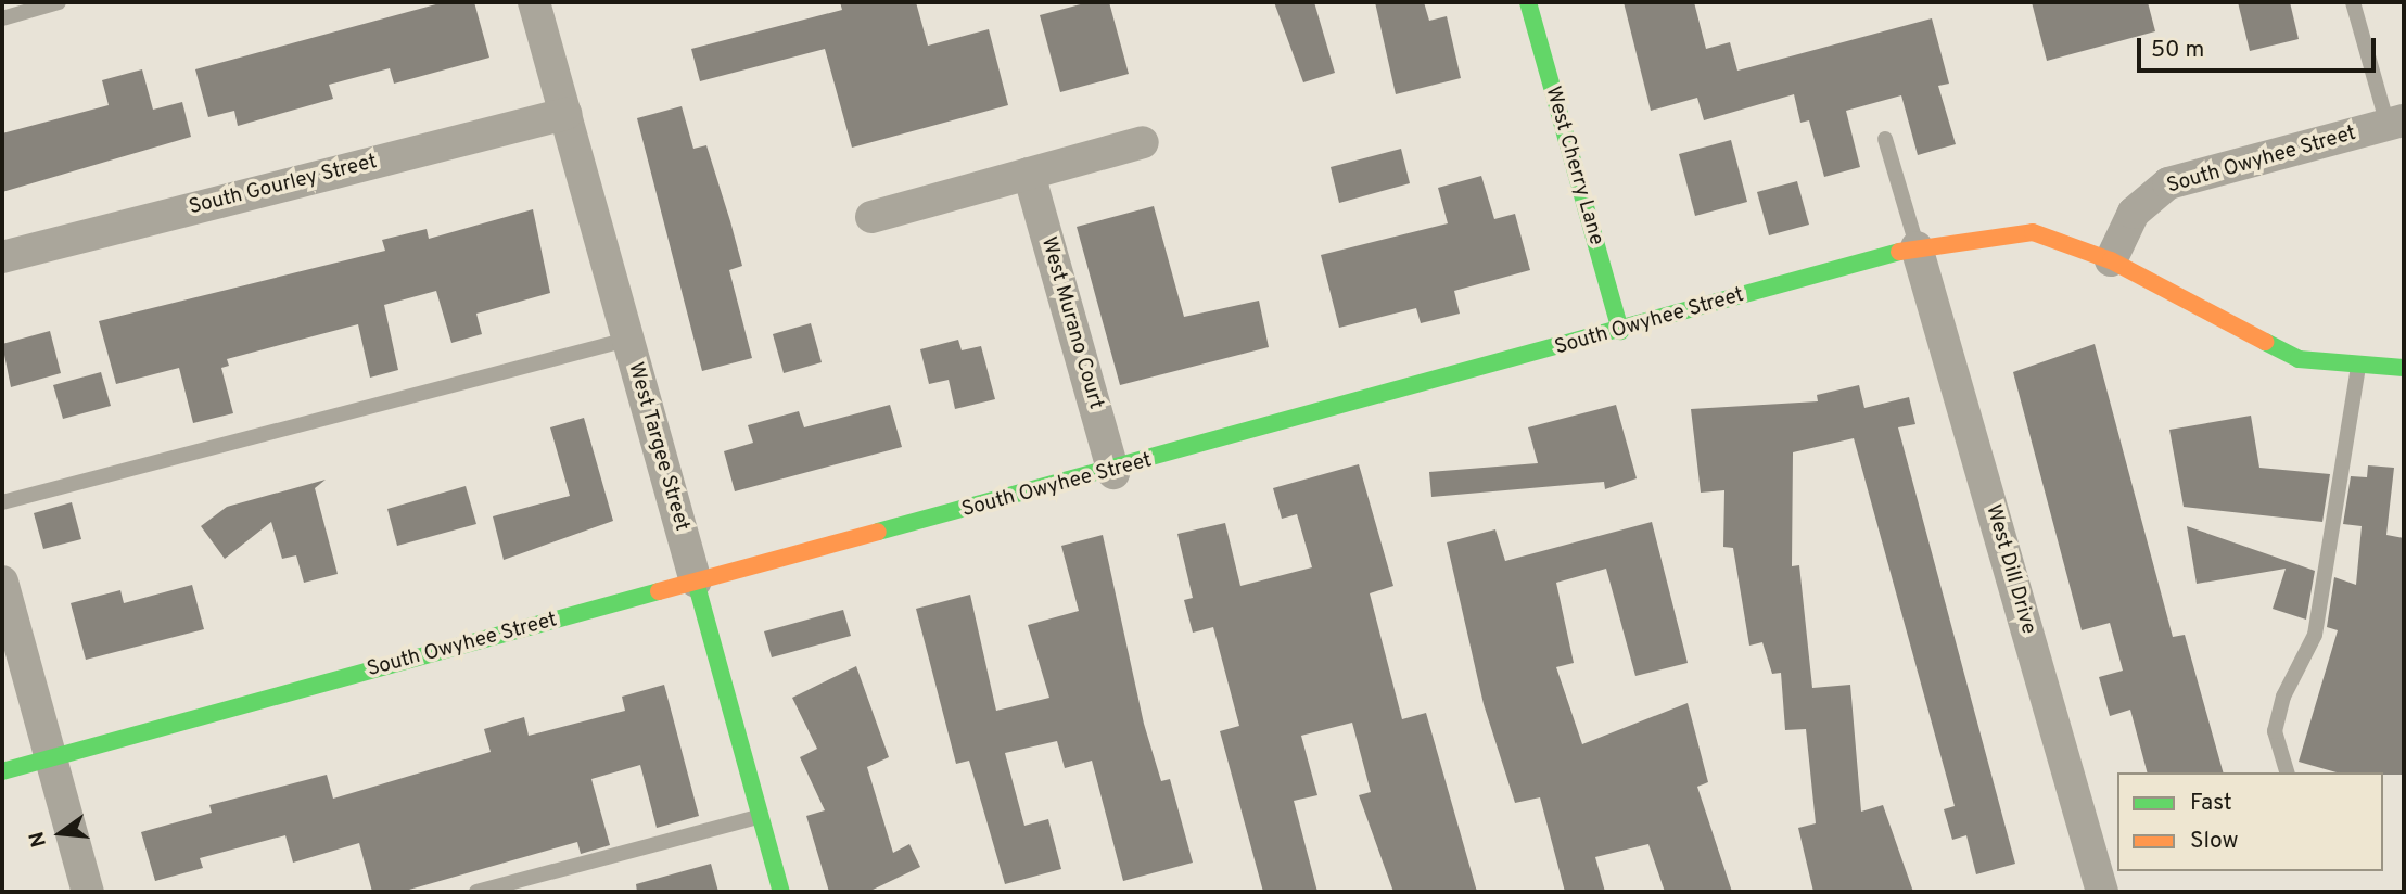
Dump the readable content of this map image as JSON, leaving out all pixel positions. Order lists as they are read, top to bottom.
{
  "streets": {
    "street": [
      "South Owyhee Street",
      "West Cherry Lane",
      "South Gourley Street",
      "West Murano Court",
      "West Targee Street",
      "West Dill Drive"
    ]
  },
  "crossings": [
    ["South Owyhee Street", "West Cherry Lane"],
    ["South Owyhee Street", "West Murano Court"],
    ["South Owyhee Street", "West Targee Street"],
    ["South Owyhee Street", "West Dill Drive"],
    ["South Gourley Street", "West Targee Street"]
  ],
  "legend": ["Fast", "Slow"],
  "scale_bar": "50 m",
  "north": "left"
}
